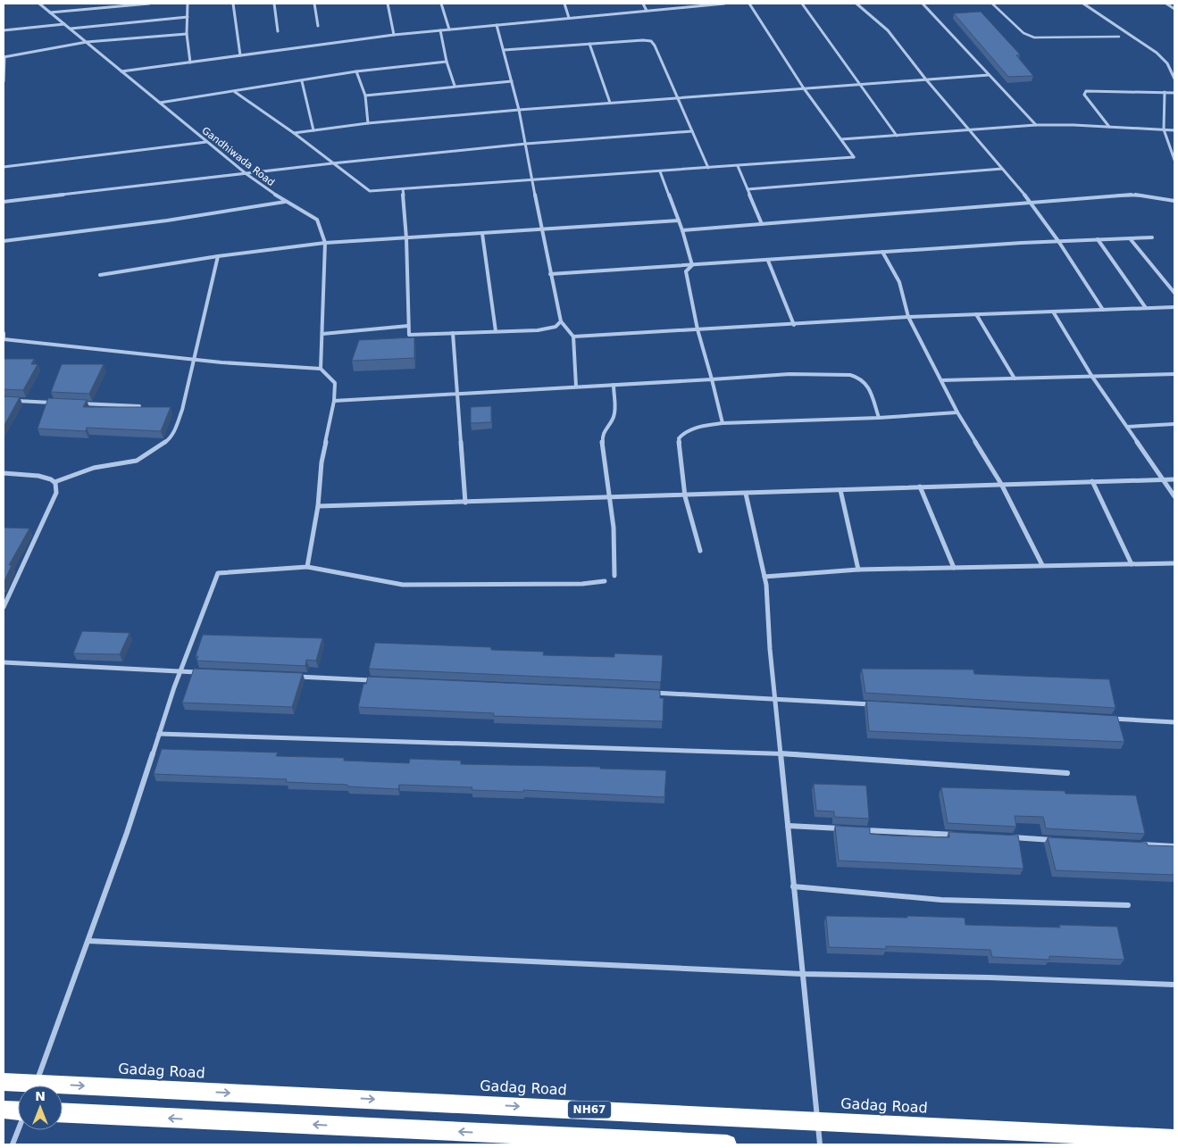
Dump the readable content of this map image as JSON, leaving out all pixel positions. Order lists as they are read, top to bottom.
{
  "streets": {
    "highway": ["Gadag Road", "NH67"],
    "street": ["Gandhiwada Road"]
  },
  "north": "top"
}
